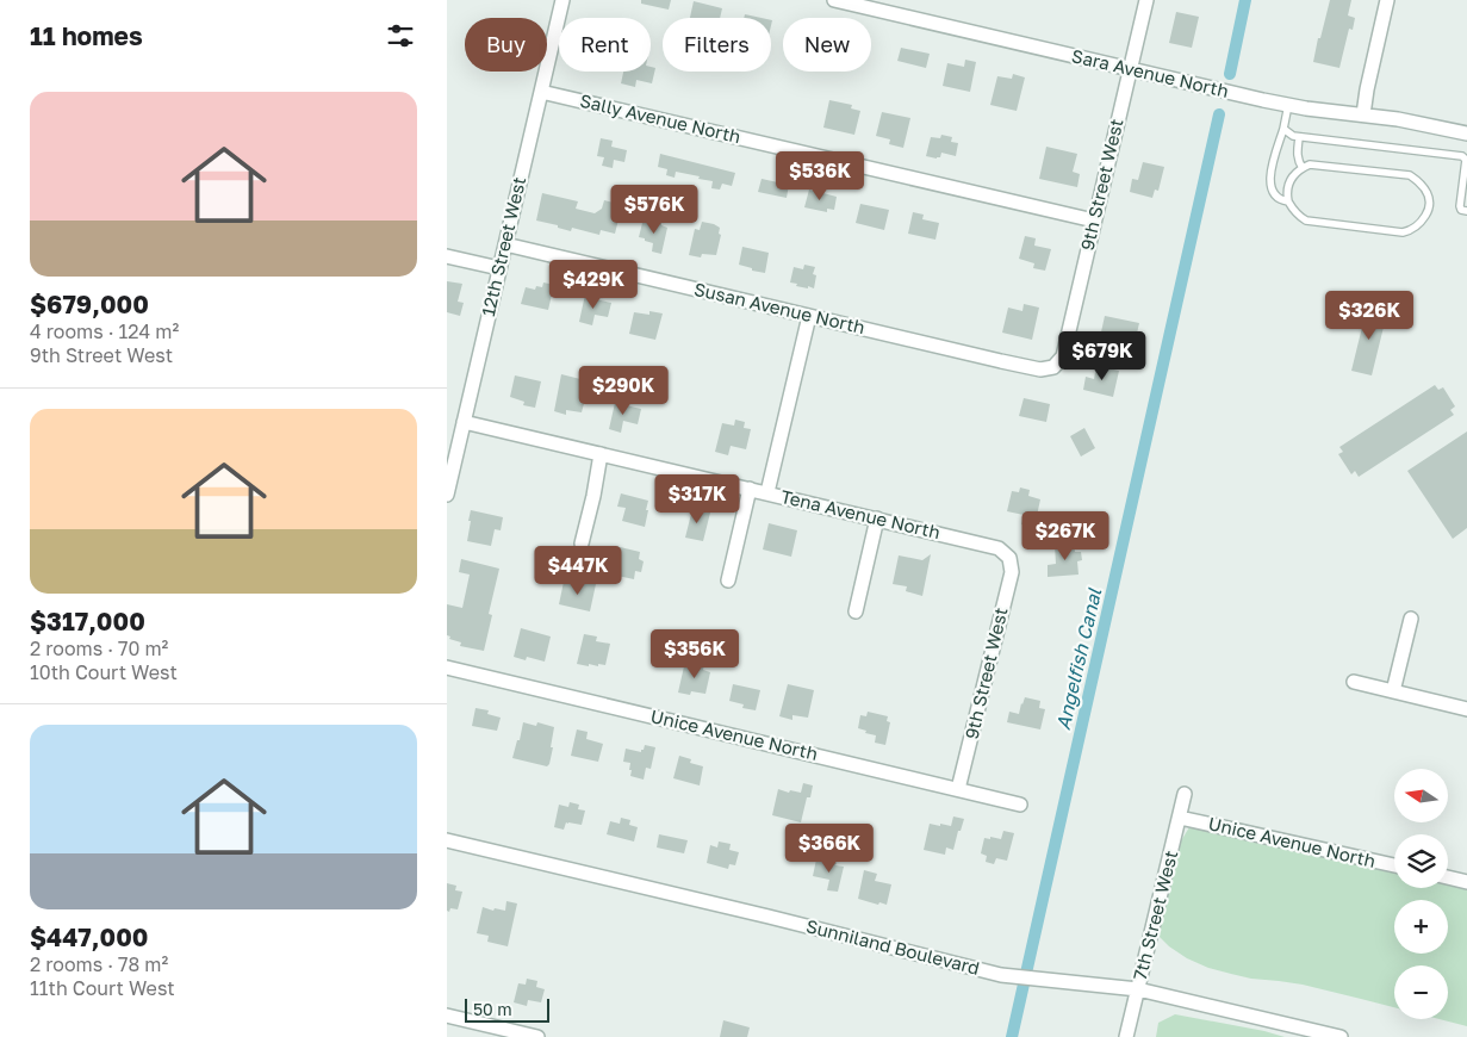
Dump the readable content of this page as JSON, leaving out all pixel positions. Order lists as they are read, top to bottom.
{
  "streets": {
    "street": [
      "Sara Avenue North",
      "Sally Avenue North",
      "9th Street West",
      "12th Street West",
      "Susan Avenue North",
      "Tena Avenue North",
      "Unice Avenue North",
      "7th Street West",
      "Sunniland Boulevard"
    ]
  },
  "crossings": [
    ["Sara Avenue North", "9th Street West"],
    ["Sally Avenue North", "9th Street West"],
    ["Sally Avenue North", "12th Street West"],
    ["9th Street West", "Susan Avenue North"],
    ["9th Street West", "Tena Avenue North"],
    ["9th Street West", "Unice Avenue North"],
    ["12th Street West", "Susan Avenue North"],
    ["12th Street West", "Tena Avenue North"],
    ["Unice Avenue North", "7th Street West"],
    ["7th Street West", "Sunniland Boulevard"]
  ],
  "water": ["Angelfish Canal"],
  "scale_bar": "50 m",
  "north": "left",
  "page": {
    "heading": "11 homes",
    "chip": [
      "Buy",
      "Rent",
      "Filters",
      "New"
    ],
    "list": [
      {
        "name": "$679,000",
        "note": "4 rooms · 124 m² · 9th Street West"
      },
      {
        "name": "$317,000",
        "note": "2 rooms · 70 m² · 10th Court West"
      },
      {
        "name": "$447,000",
        "note": "2 rooms · 78 m² · 11th Court West"
      }
    ],
    "price": [
      "$536K",
      "$576K",
      "$429K",
      "$326K",
      "$679K",
      "$290K",
      "$317K",
      "$267K",
      "$447K",
      "$356K",
      "$366K"
    ],
    "map_buttons": ["+", "−"],
    "scale": "50 m"
  }
}
